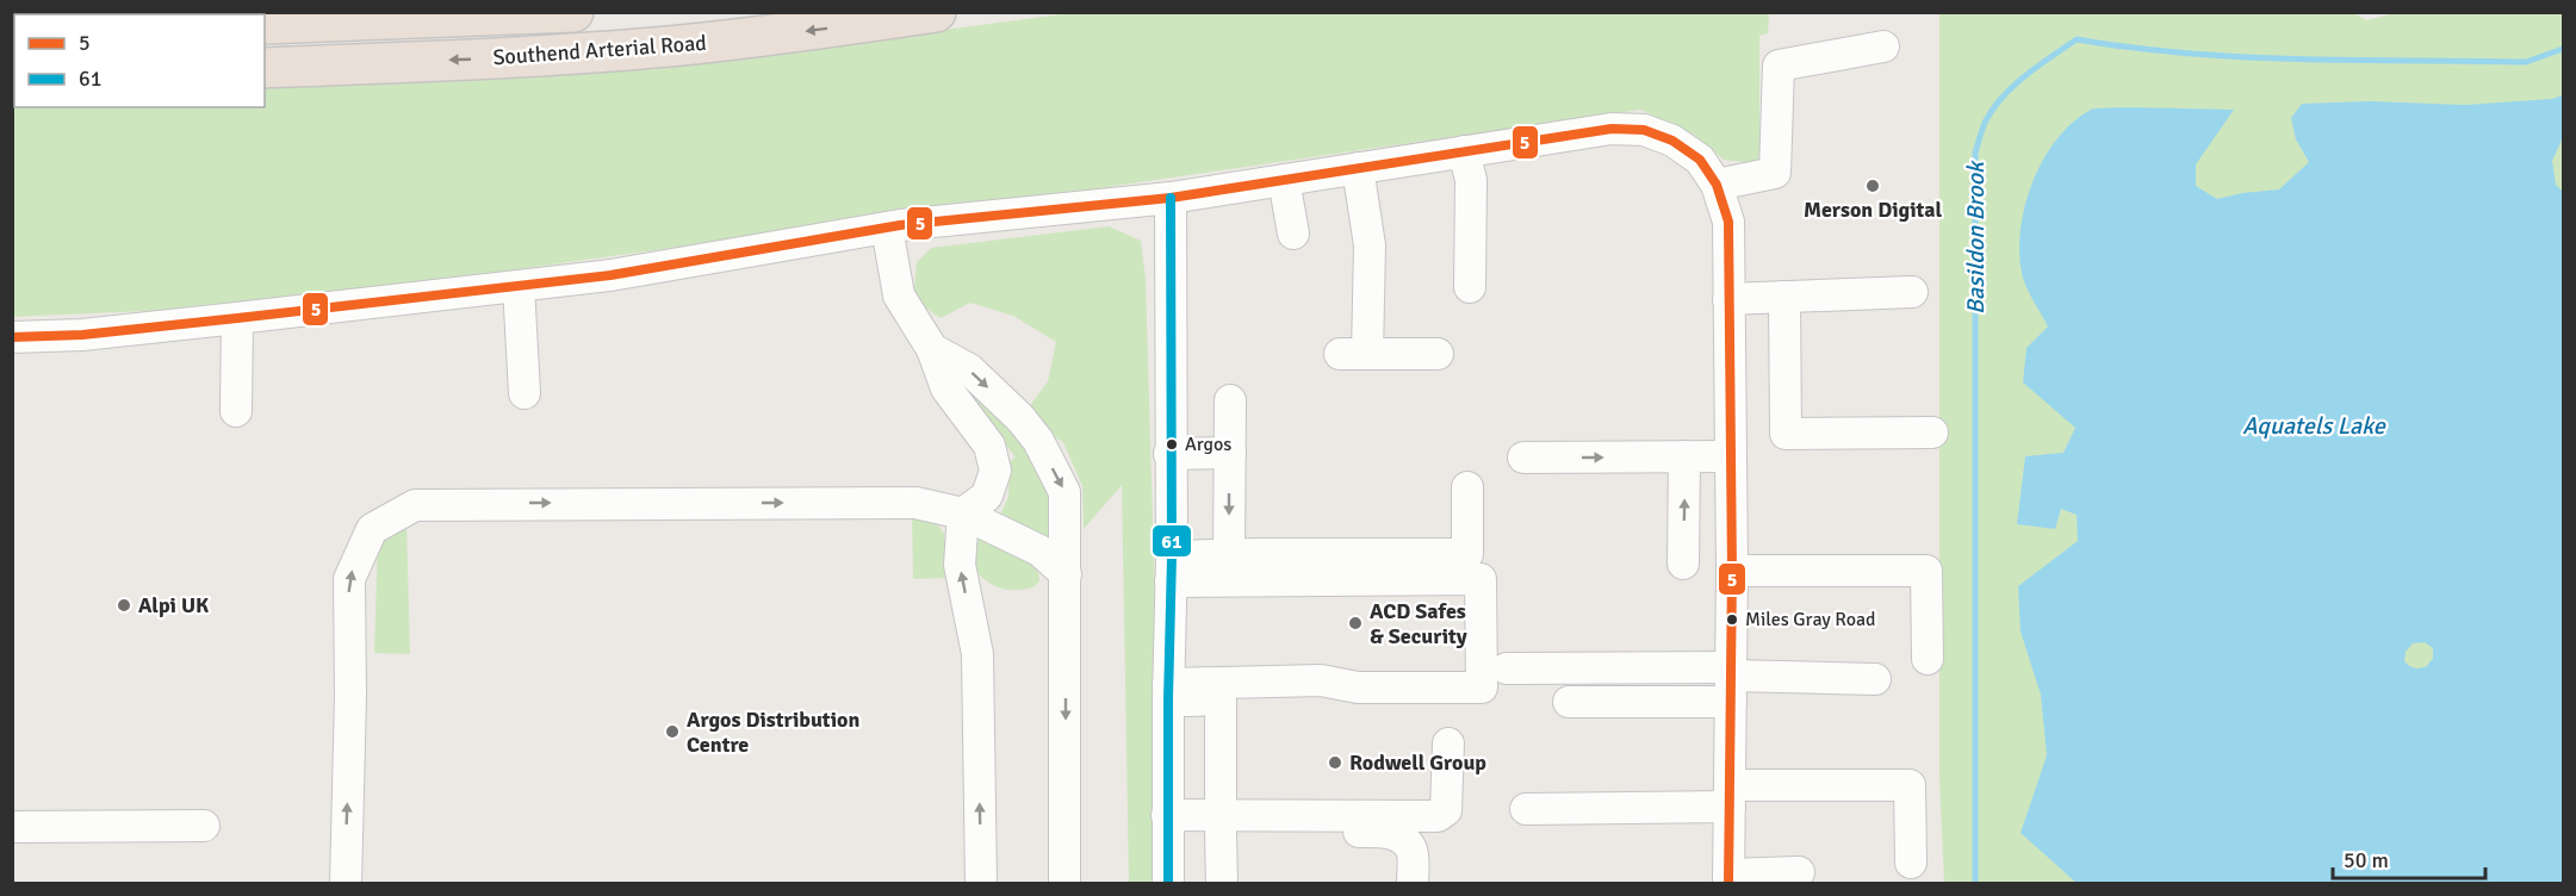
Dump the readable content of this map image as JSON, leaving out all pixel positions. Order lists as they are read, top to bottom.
{
  "streets": {
    "highway": ["Southend Arterial Road"]
  },
  "water": ["Basildon Brook", "Aquatels Lake"],
  "places": [
    "Merson Digital",
    "Argos",
    "Alpi UK",
    "Miles Gray Road",
    "ACD Safes & Security",
    "Argos Distribution Centre",
    "Rodwell Group"
  ],
  "lines": ["transit line 5", "transit line 61"],
  "legend": ["5", "61"],
  "scale_bar": "50 m"
}
